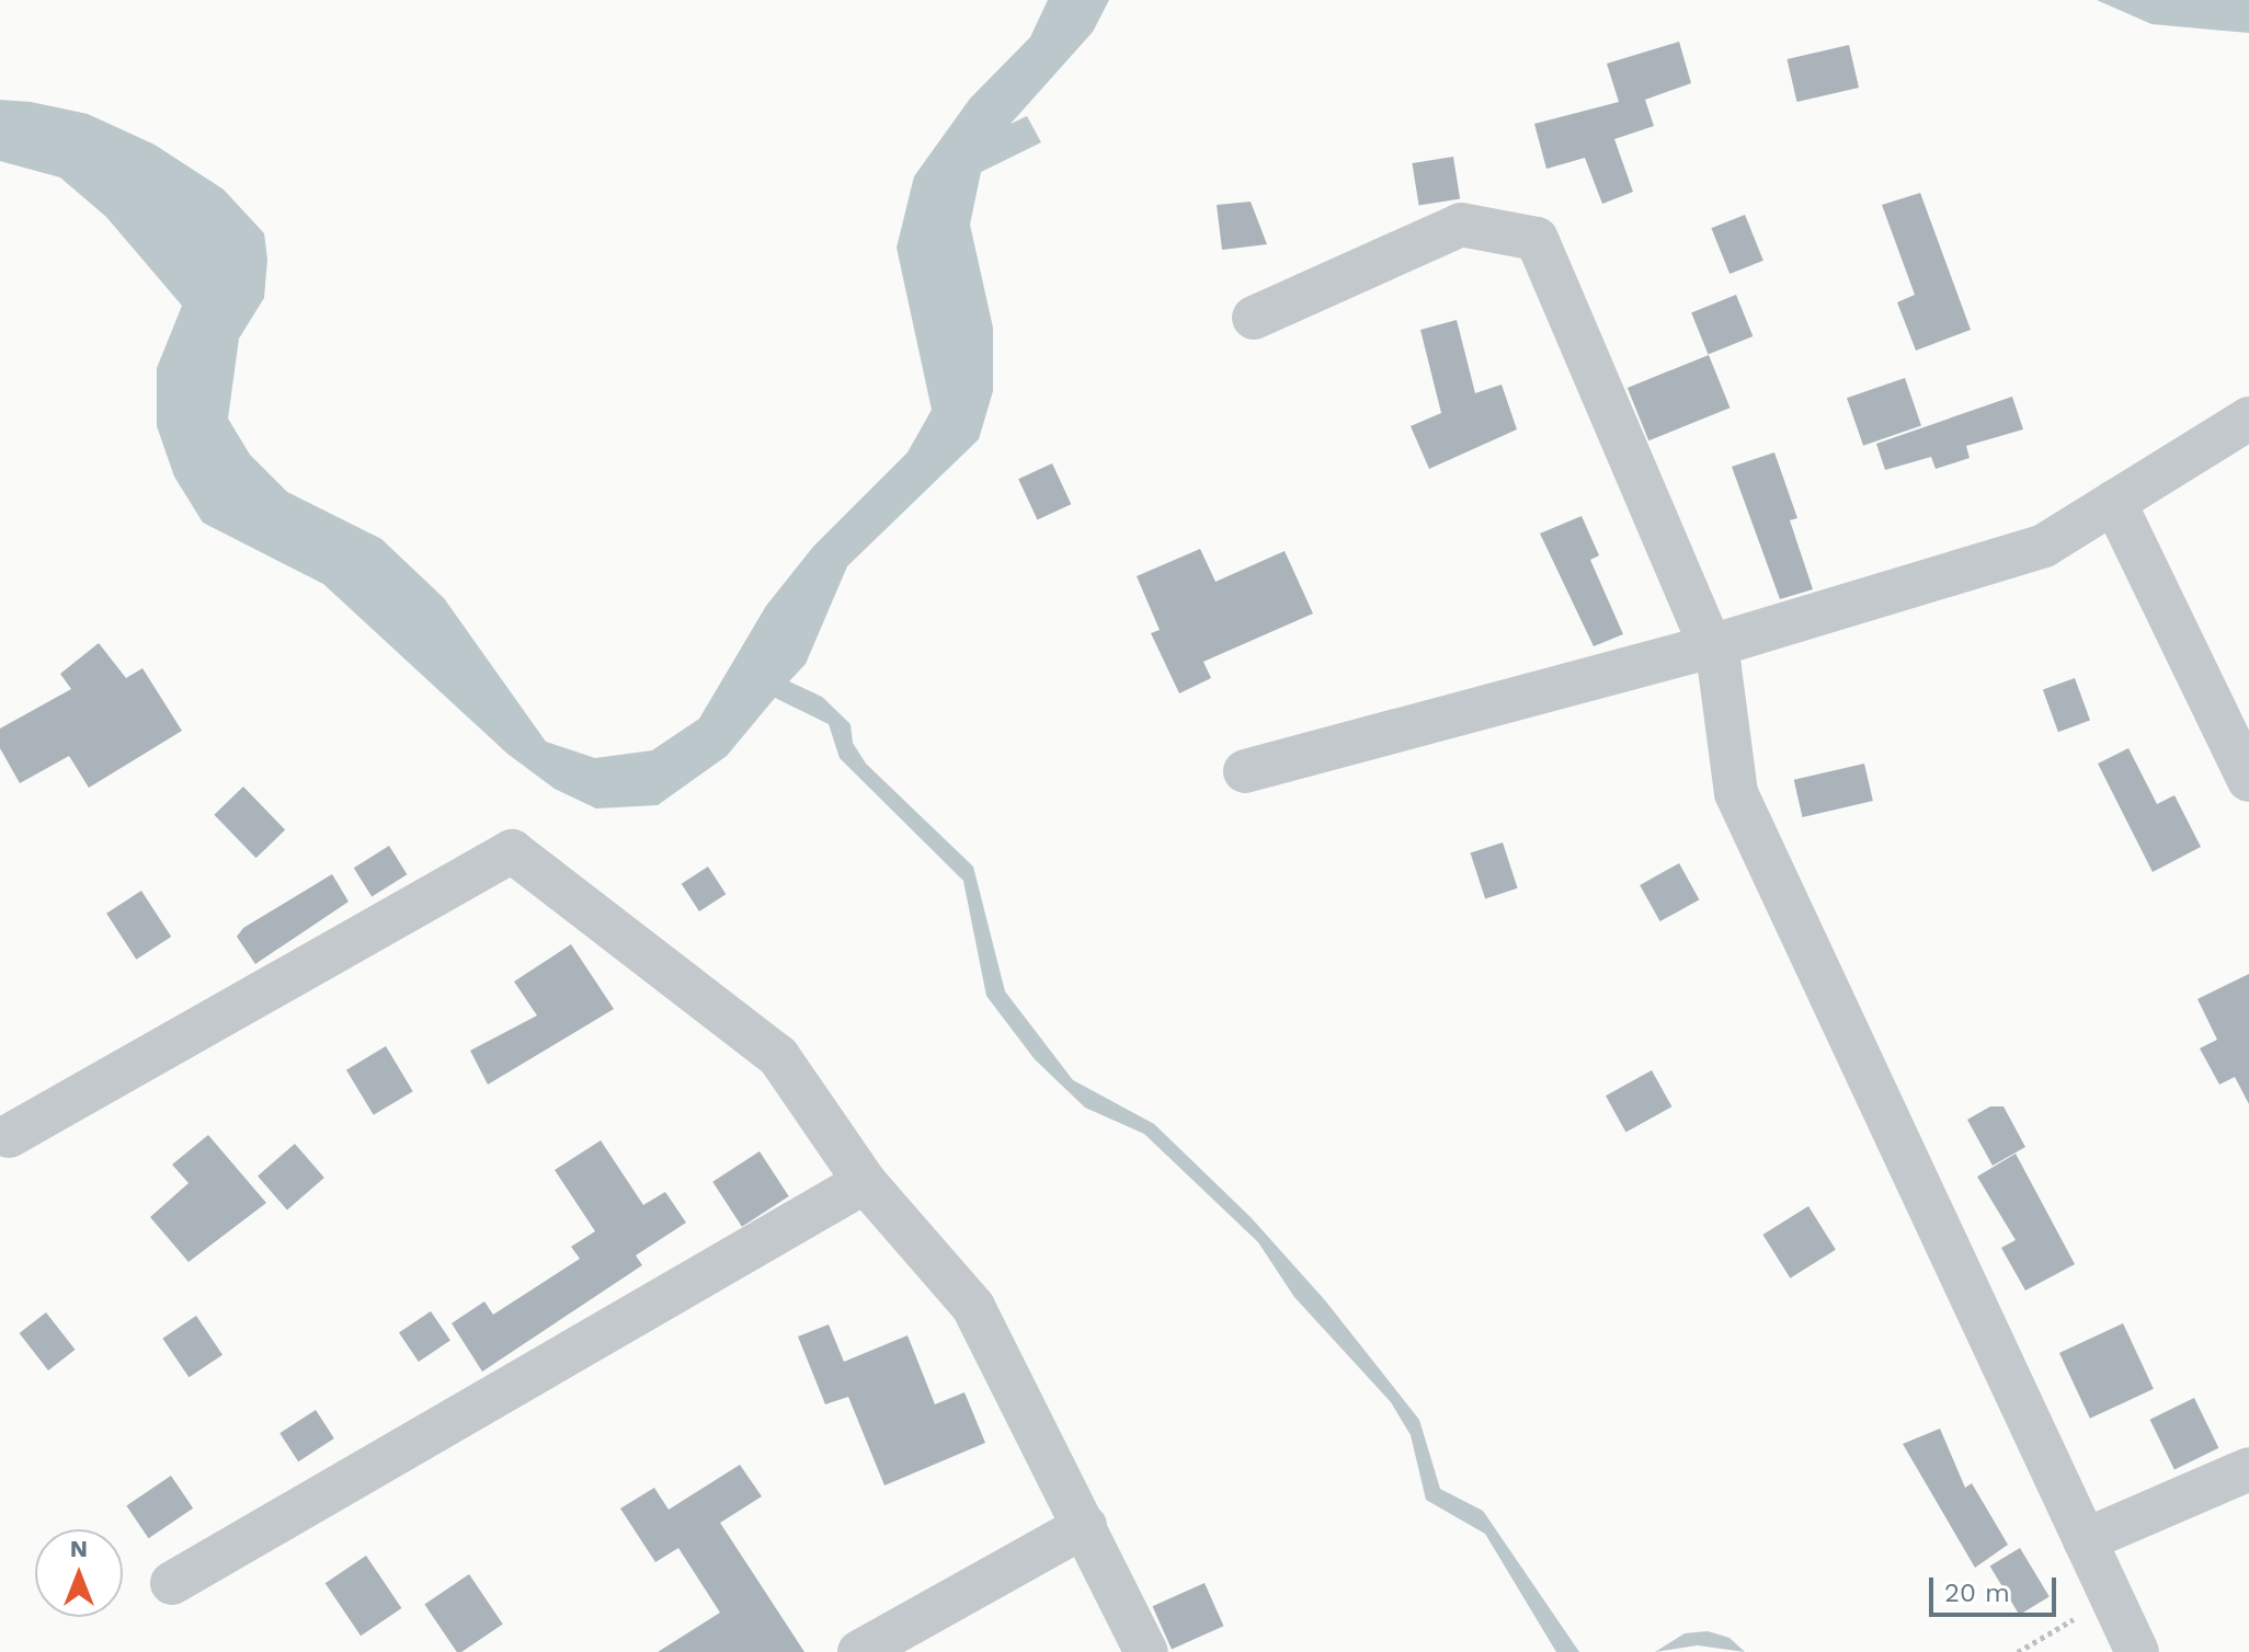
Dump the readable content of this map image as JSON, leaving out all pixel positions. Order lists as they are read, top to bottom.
{
  "scale_bar": "20 m",
  "north": "top"
}
